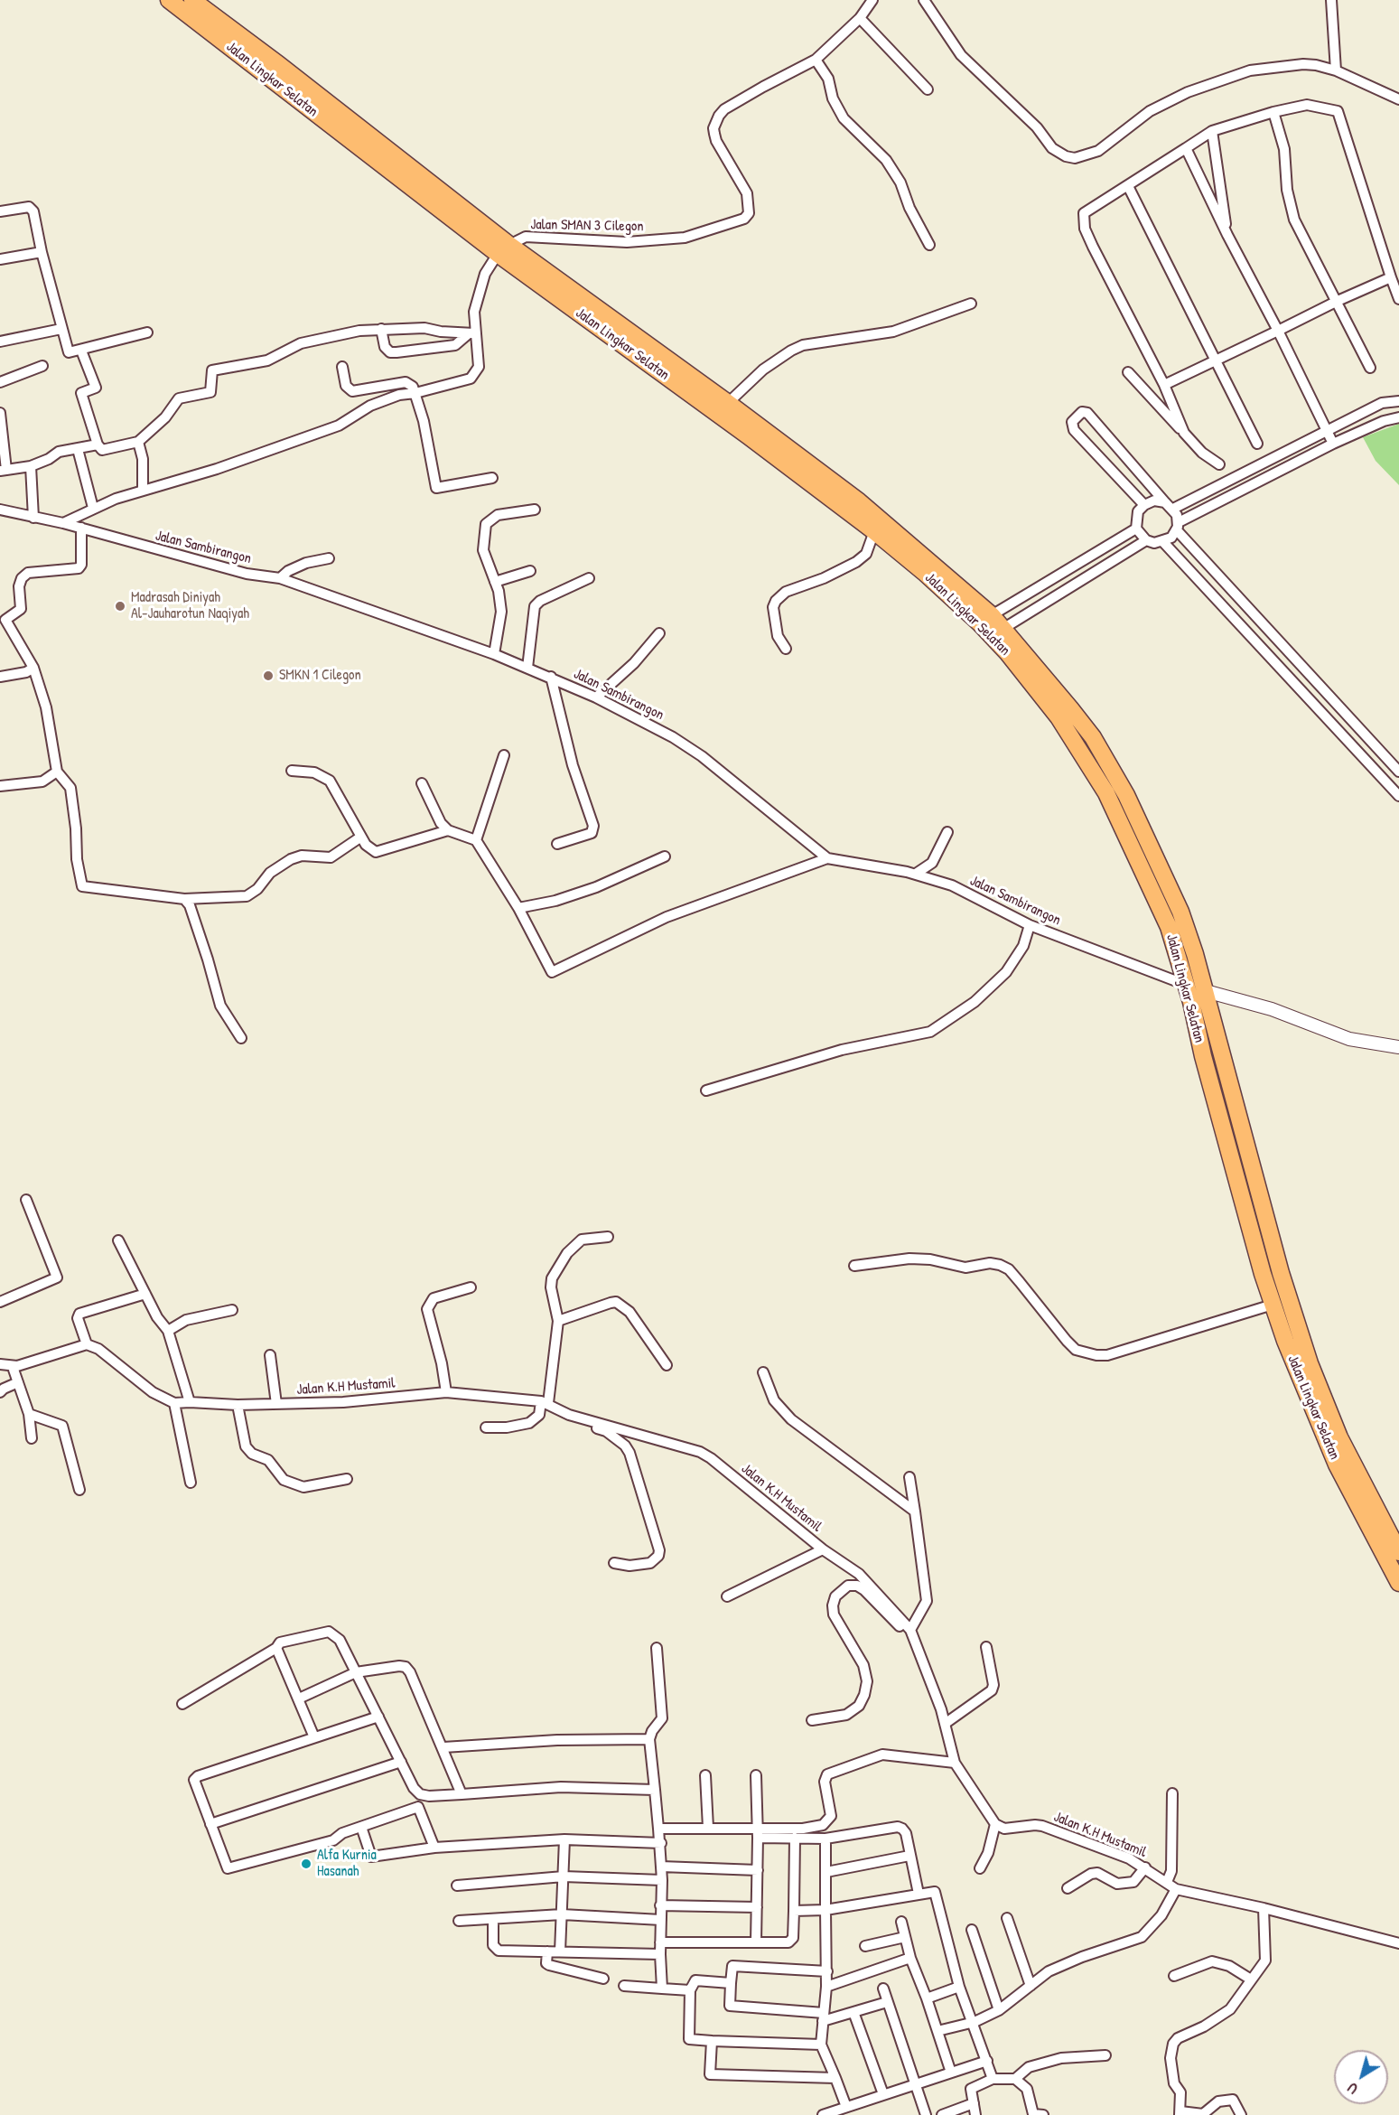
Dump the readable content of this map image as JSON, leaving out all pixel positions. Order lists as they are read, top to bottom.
{
  "streets": {
    "highway": ["Jalan Lingkar Selatan"],
    "street": ["Jalan SMAN 3 Cilegon", "Jalan Sambirangon", "Jalan K.H Mustamil"]
  },
  "crossings": [
    ["Jalan Lingkar Selatan", "Jalan SMAN 3 Cilegon"],
    ["Jalan Lingkar Selatan", "Jalan Sambirangon"]
  ],
  "places": ["Madrasah Diniyah Al-Jauharotun Naqiyah", "SMKN 1 Cilegon", "Alfa Kurnia Hasanah"],
  "north": "bottom left"
}
